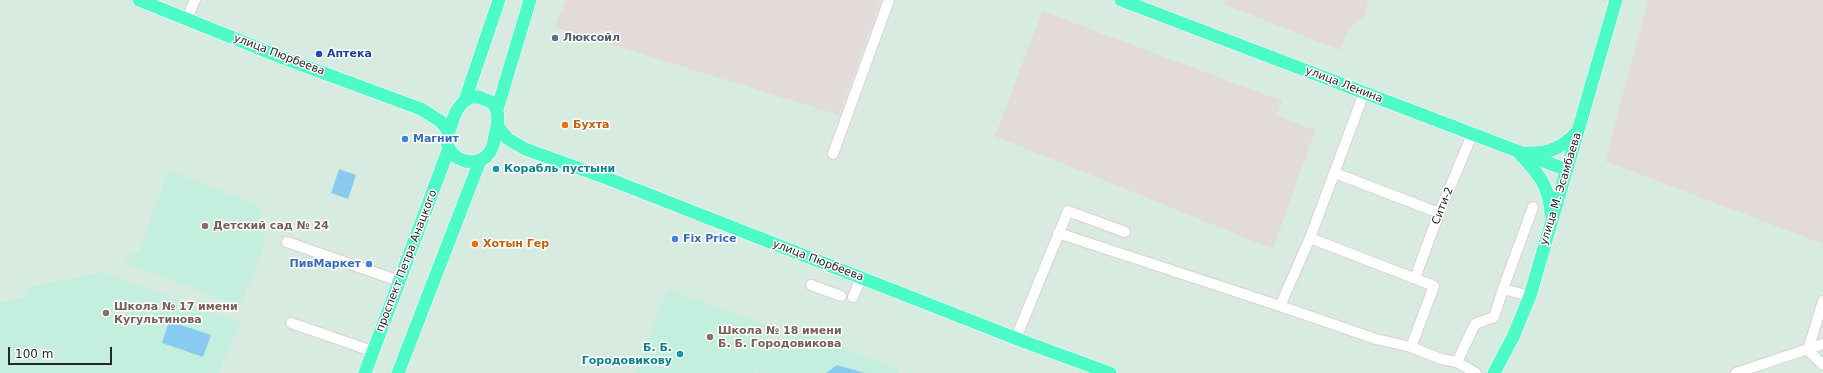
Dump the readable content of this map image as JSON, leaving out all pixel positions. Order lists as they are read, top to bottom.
{
  "streets": {
    "main road": [
      "улица Пюрбеева",
      "улица Ленина",
      "улица М. Эсамбаева",
      "проспект Петра Анацкого"
    ],
    "street": ["Сити-2"]
  },
  "crossings": [
    ["улица Ленина", "улица М. Эсамбаева"],
    ["улица Ленина", "Сити-2"]
  ],
  "places": [
    "Люксойл",
    "Аптека",
    "Бухта",
    "Магнит",
    "Корабль пустыни",
    "Детский сад № 24",
    "Fix Price",
    "Хотын Гер",
    "ПивМаркет",
    "Школа № 17 имени Кугультинова",
    "Школа № 18 имени Б. Б. Городовикова",
    "Б. Б. Городовикову"
  ],
  "scale_bar": "100 m"
}
